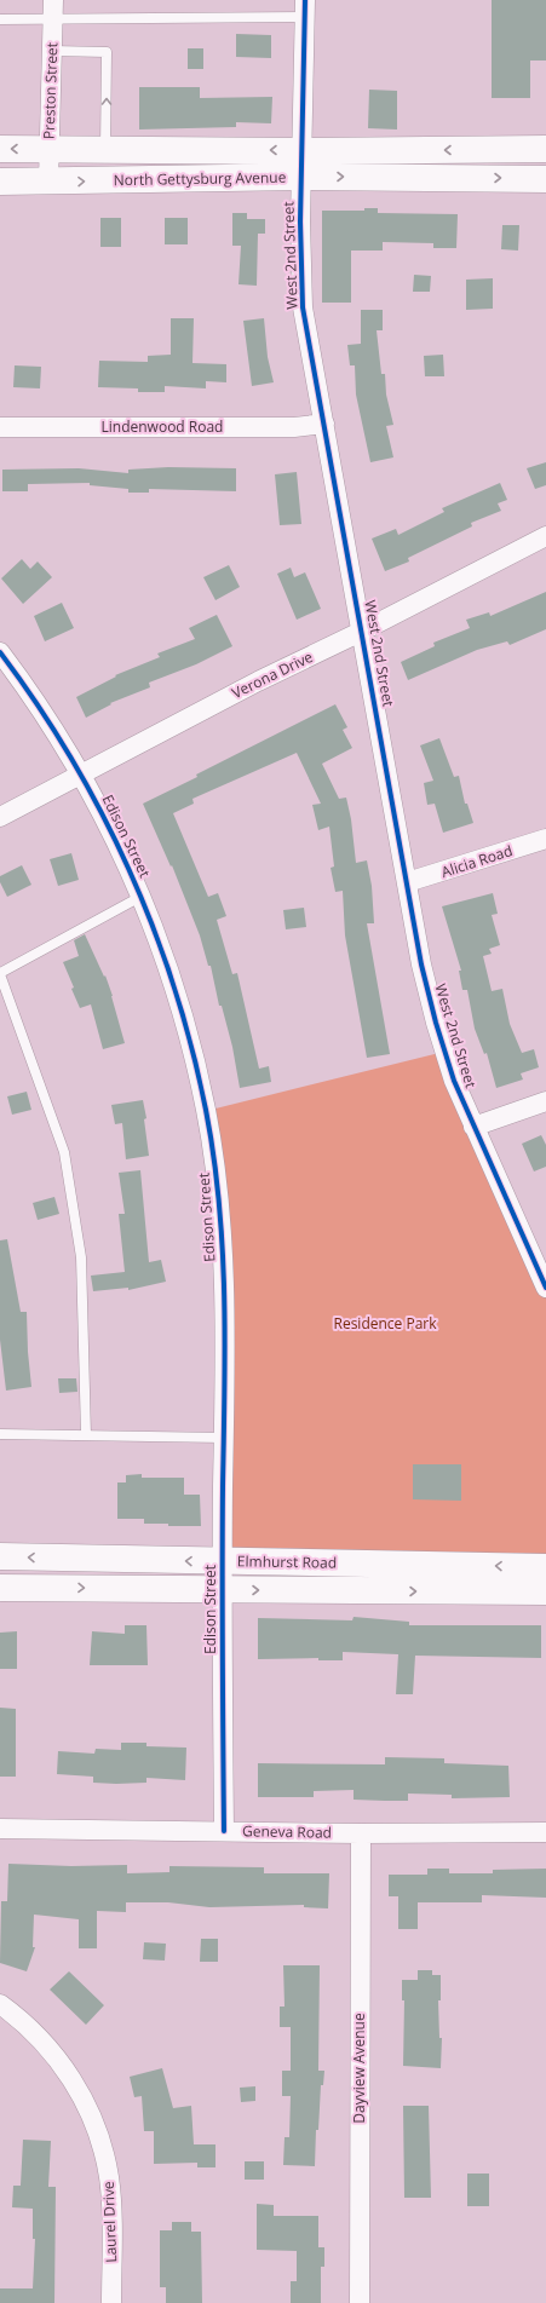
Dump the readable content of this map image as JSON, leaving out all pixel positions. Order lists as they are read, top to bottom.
{
  "streets": {
    "main road": ["North Gettysburg Avenue", "Elmhurst Road"],
    "street": [
      "Preston Street",
      "West 2nd Street",
      "Lindenwood Road",
      "Verona Drive",
      "Edison Street",
      "Alicia Road",
      "Geneva Road",
      "Dayview Avenue",
      "Laurel Drive"
    ]
  },
  "crossings": [
    ["Preston Street", "North Gettysburg Avenue"],
    ["North Gettysburg Avenue", "West 2nd Street"],
    ["West 2nd Street", "Lindenwood Road"],
    ["West 2nd Street", "Verona Drive"],
    ["West 2nd Street", "Alicia Road"],
    ["Verona Drive", "Edison Street"],
    ["Edison Street", "Elmhurst Road"],
    ["Edison Street", "Geneva Road"],
    ["Geneva Road", "Dayview Avenue"]
  ],
  "parks": ["Residence Park"]
}
